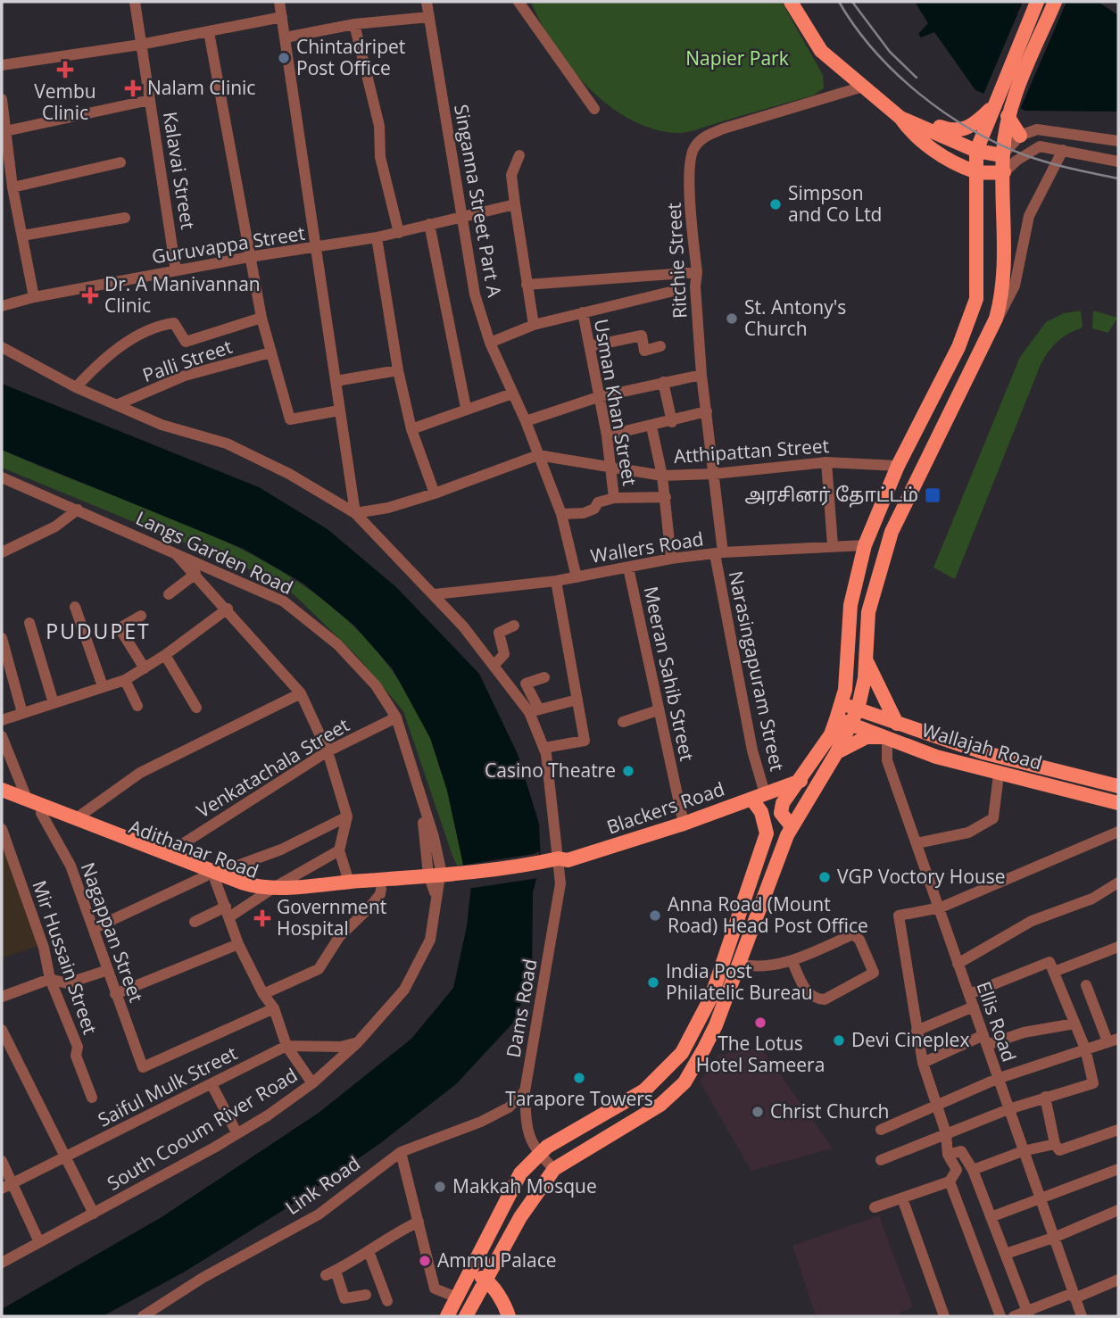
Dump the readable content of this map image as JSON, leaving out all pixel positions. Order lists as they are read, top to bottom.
{
  "streets": {
    "main road": ["Wallajah Road", "Blackers Road", "Adithanar Road"],
    "street": [
      "Kalavai Street",
      "Singanna Street Part A",
      "Guruvappa Street",
      "Ritchie Street",
      "Palli Street",
      "Usman Khan Street",
      "Atthipattan Street",
      "Wallers Road",
      "Langs Garden Road",
      "Narasingapuram Street",
      "Meeran Sahib Street",
      "Venkatachala Street",
      "Nagappan Street",
      "Mir Hussain Street",
      "Dams Road",
      "Ellis Road",
      "Saiful Mulk Street",
      "South Cooum River Road",
      "Link Road"
    ]
  },
  "crossings": [
    ["Kalavai Street", "Guruvappa Street"],
    ["Singanna Street Part A", "Guruvappa Street"],
    ["Singanna Street Part A", "Atthipattan Street"],
    ["Singanna Street Part A", "Wallers Road"],
    ["Ritchie Street", "Atthipattan Street"],
    ["Ritchie Street", "Wallers Road"],
    ["Ritchie Street", "Narasingapuram Street"],
    ["Usman Khan Street", "Atthipattan Street"],
    ["Wallers Road", "Narasingapuram Street"],
    ["Wallers Road", "Meeran Sahib Street"],
    ["Langs Garden Road", "Venkatachala Street"],
    ["Langs Garden Road", "Blackers Road"],
    ["Langs Garden Road", "Adithanar Road"],
    ["Langs Garden Road", "South Cooum River Road"],
    ["Narasingapuram Street", "Blackers Road"],
    ["Meeran Sahib Street", "Blackers Road"],
    ["Wallajah Road", "Ellis Road"],
    ["Venkatachala Street", "Adithanar Road"],
    ["Blackers Road", "Adithanar Road"],
    ["Blackers Road", "Dams Road"],
    ["Blackers Road", "South Cooum River Road"],
    ["Adithanar Road", "Nagappan Street"],
    ["Adithanar Road", "South Cooum River Road"],
    ["Dams Road", "Link Road"],
    ["Saiful Mulk Street", "South Cooum River Road"]
  ],
  "districts": ["PUDUPET"],
  "parks": ["Napier Park"],
  "places": {
    "other": [
      "Chintadripet Post Office",
      "Simpson and Co Ltd",
      "St. Antony's Church",
      "Casino Theatre",
      "VGP Voctory House",
      "Anna Road (Mount Road) Head Post Office",
      "India Post Philatelic Bureau",
      "The Lotus Hotel Sameera",
      "Devi Cineplex",
      "Tarapore Towers",
      "Christ Church",
      "Makkah Mosque",
      "Ammu Palace"
    ],
    "health": [
      "Vembu Clinic",
      "Nalam Clinic",
      "Dr. A Manivannan Clinic",
      "Government Hospital"
    ],
    "transit": ["அரசினர் தோட்டம்"]
  }
}
